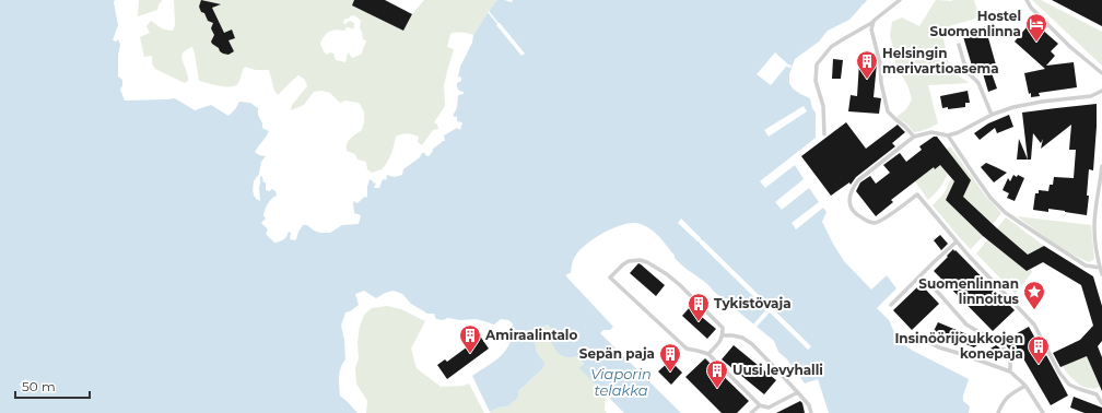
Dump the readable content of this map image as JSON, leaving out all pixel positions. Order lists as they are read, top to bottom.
{
  "water": ["Viaporin telakka"],
  "places": {
    "hotel": ["Hostel Suomenlinna"],
    "building": [
      "Helsingin merivartioasema",
      "Tykistövaja",
      "Amiraalintalo",
      "Insinöörijoukkojen konepaja",
      "Sepän paja",
      "Uusi levyhalli"
    ],
    "place": ["Suomenlinnan linnoitus"]
  },
  "scale_bar": "50 m"
}
